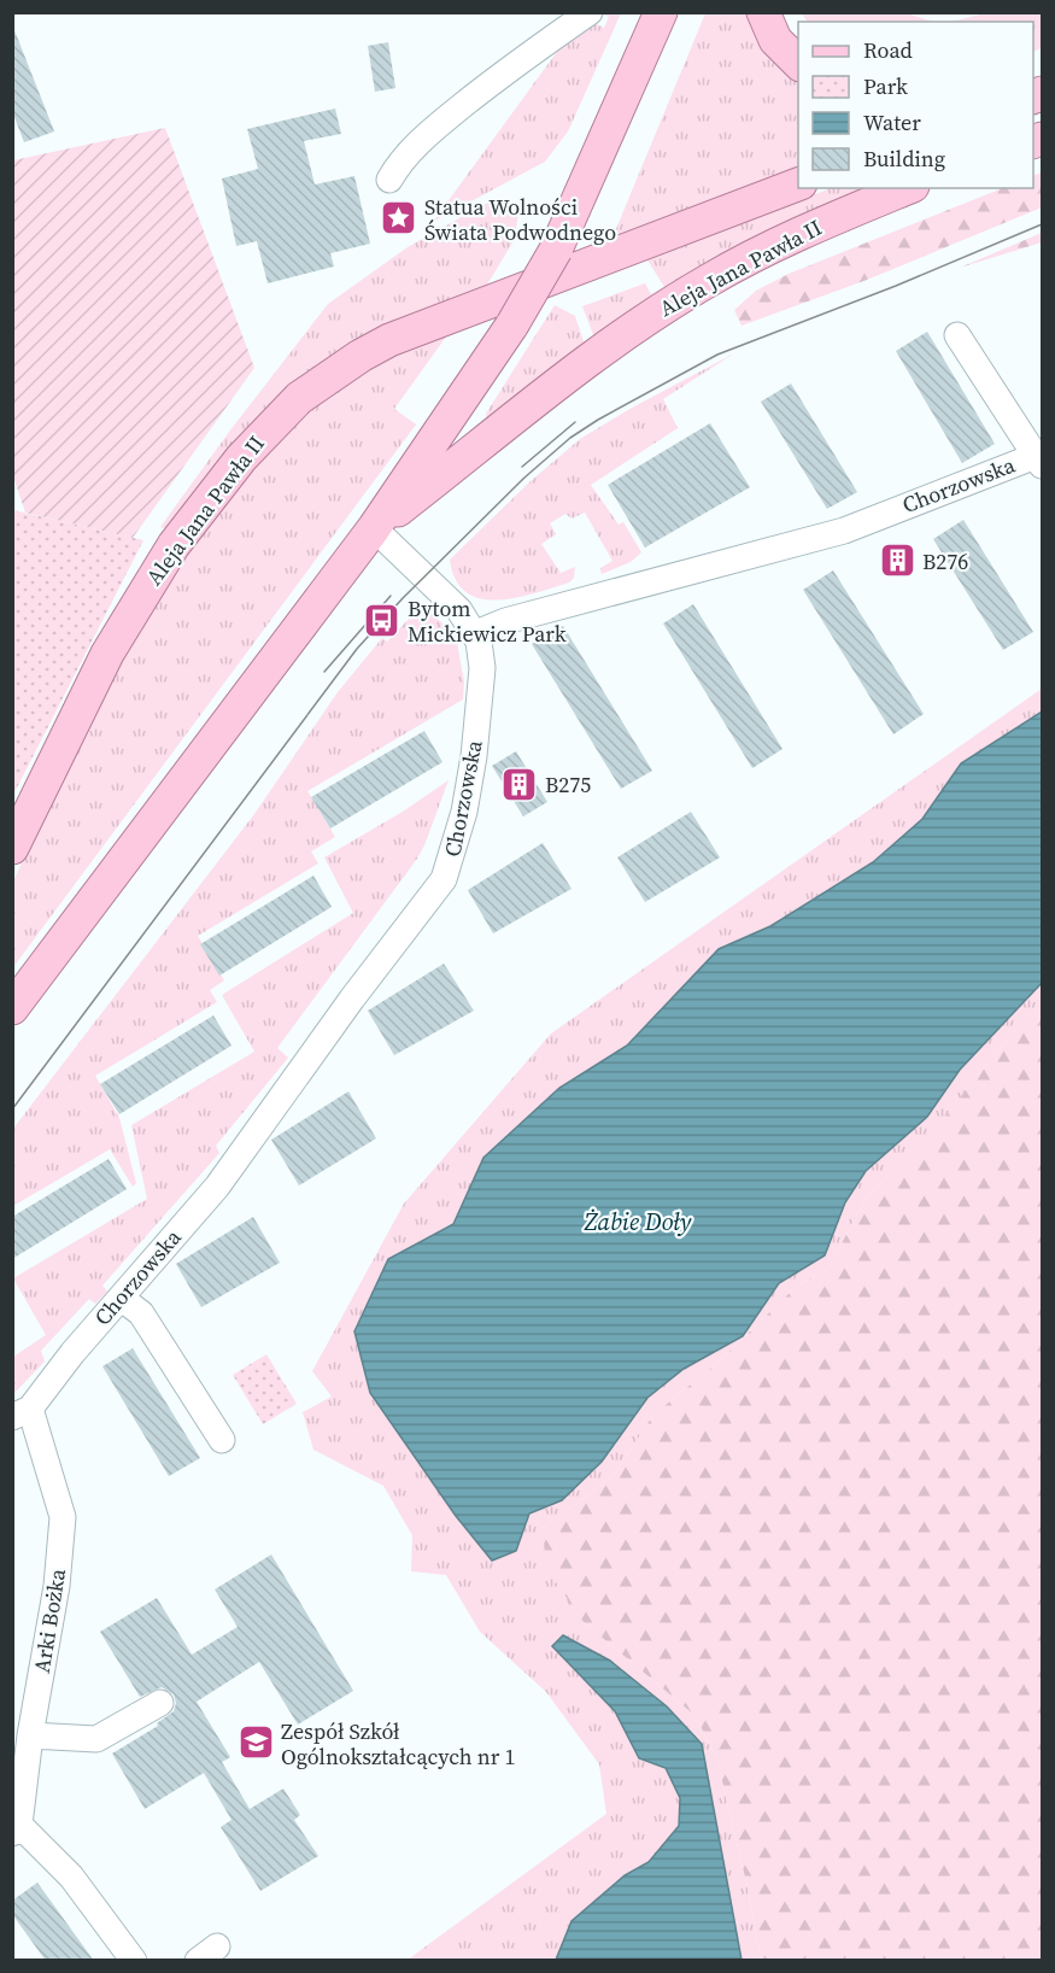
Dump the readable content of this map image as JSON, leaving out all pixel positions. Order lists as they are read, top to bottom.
{
  "streets": {
    "main road": ["Aleja Jana Pawła II"],
    "street": ["Chorzowska", "Arki Bożka"]
  },
  "crossings": [
    ["Chorzowska", "Arki Bożka"]
  ],
  "water": ["Żabie Doły"],
  "places": {
    "place": ["Statua Wolności Świata Podwodnego"],
    "building": ["B276", "B275"],
    "bus stop": ["Bytom Mickiewicz Park"],
    "school or university": ["Zespół Szkół Ogólnokształcących nr 1"]
  },
  "legend": [
    "Road",
    "Park",
    "Water",
    "Building"
  ]
}
